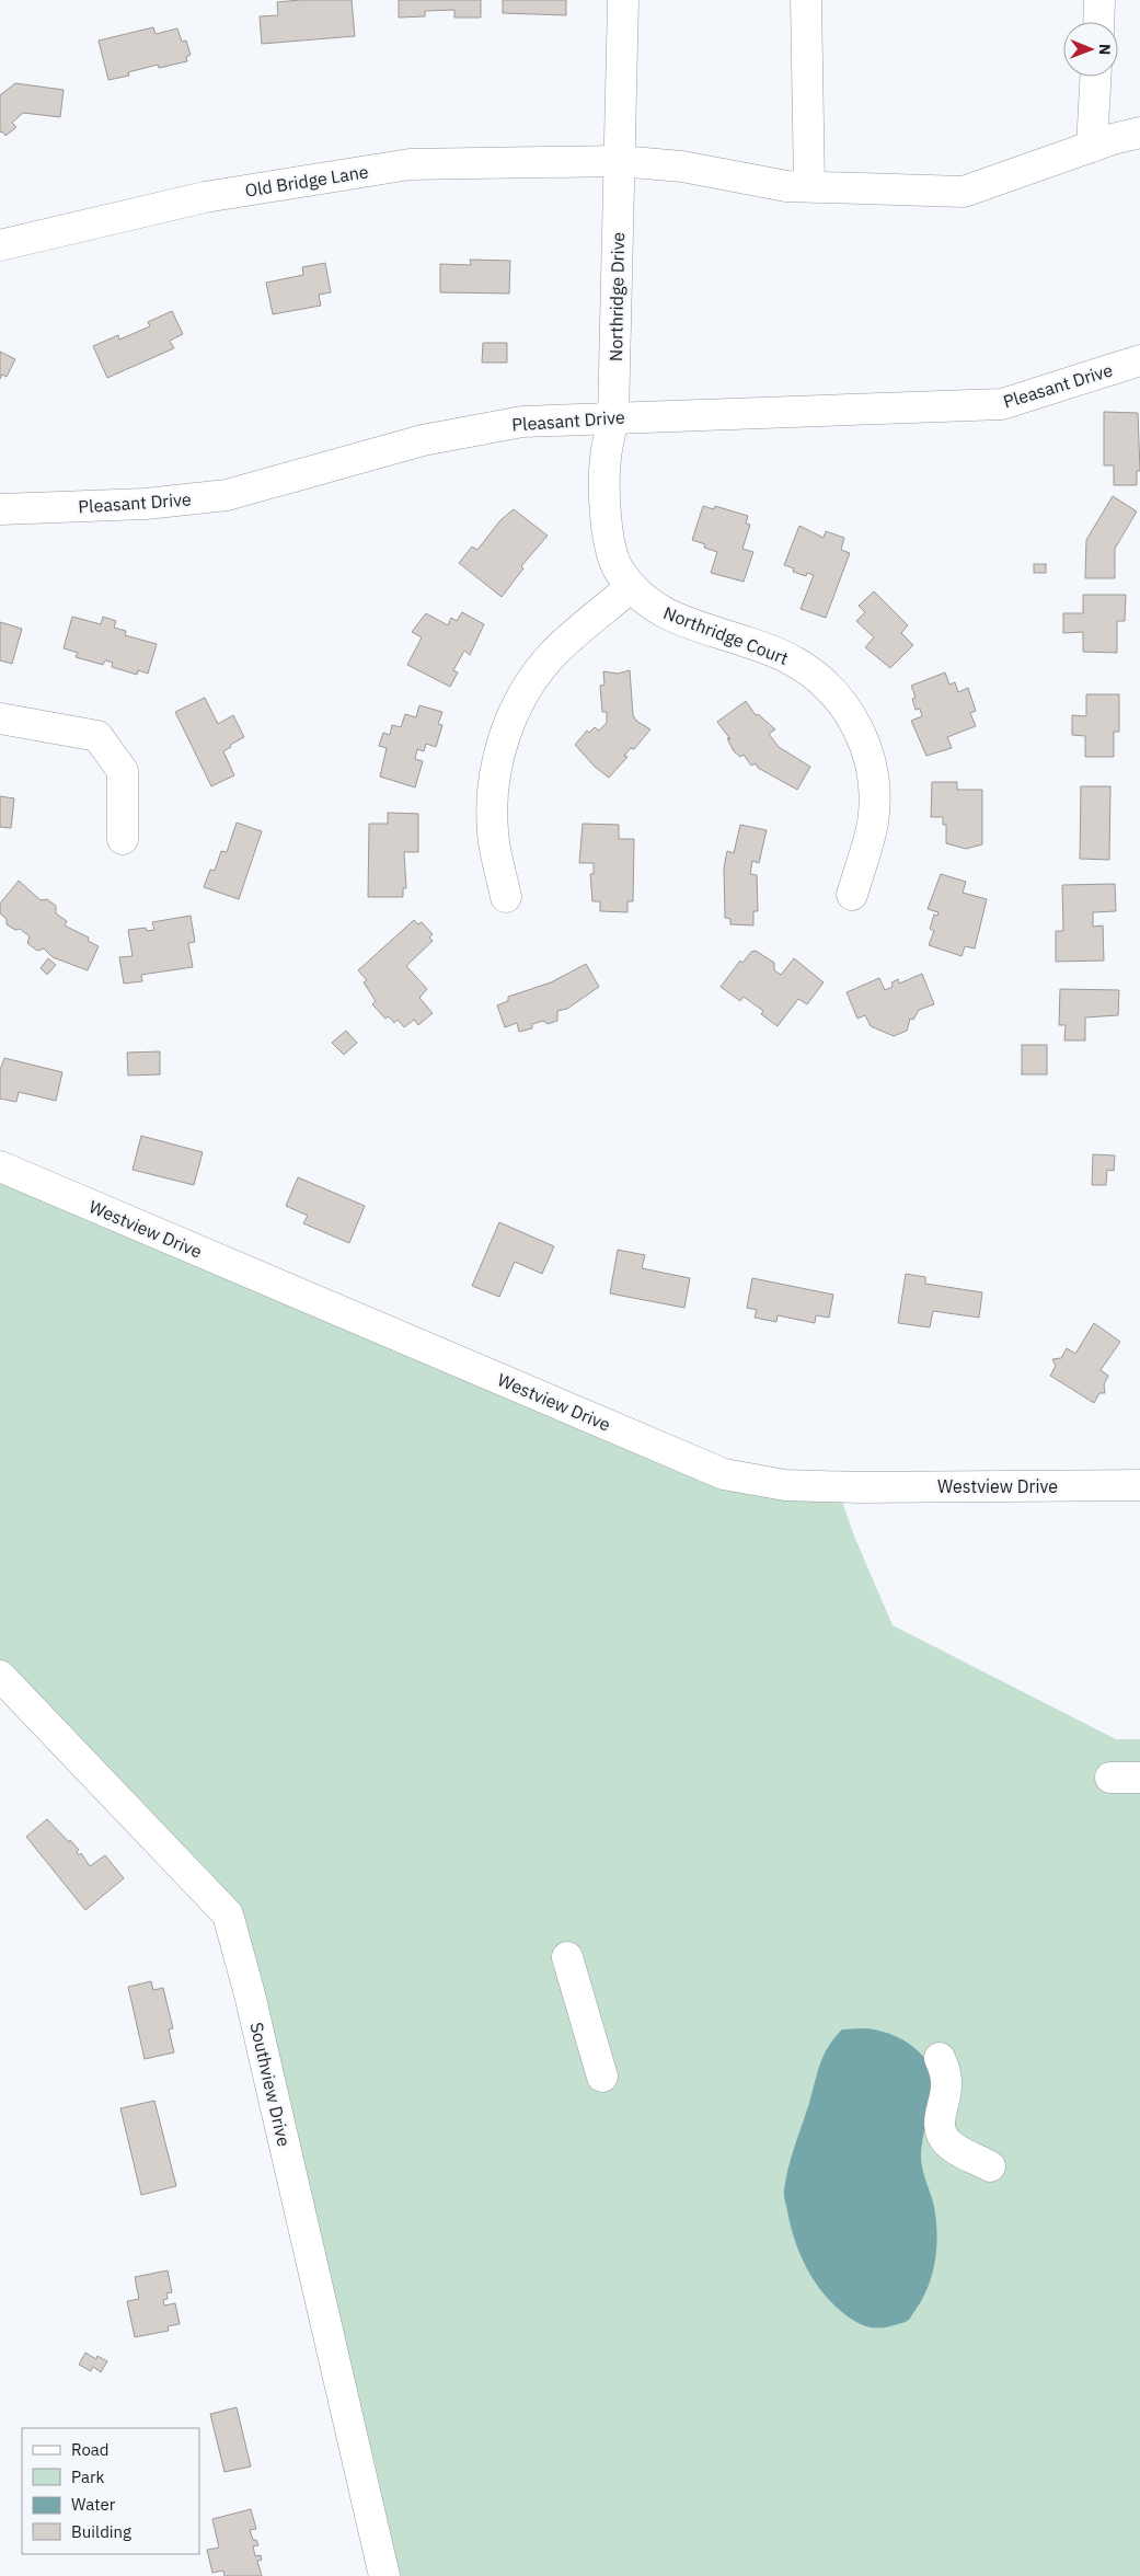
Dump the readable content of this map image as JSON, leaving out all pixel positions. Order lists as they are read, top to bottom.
{
  "streets": {
    "street": [
      "Old Bridge Lane",
      "Northridge Drive",
      "Pleasant Drive",
      "Northridge Court",
      "Westview Drive",
      "Southview Drive"
    ]
  },
  "crossings": [
    ["Old Bridge Lane", "Northridge Drive"],
    ["Northridge Drive", "Pleasant Drive"],
    ["Northridge Drive", "Northridge Court"]
  ],
  "legend": [
    "Road",
    "Park",
    "Water",
    "Building"
  ],
  "north": "right"
}
